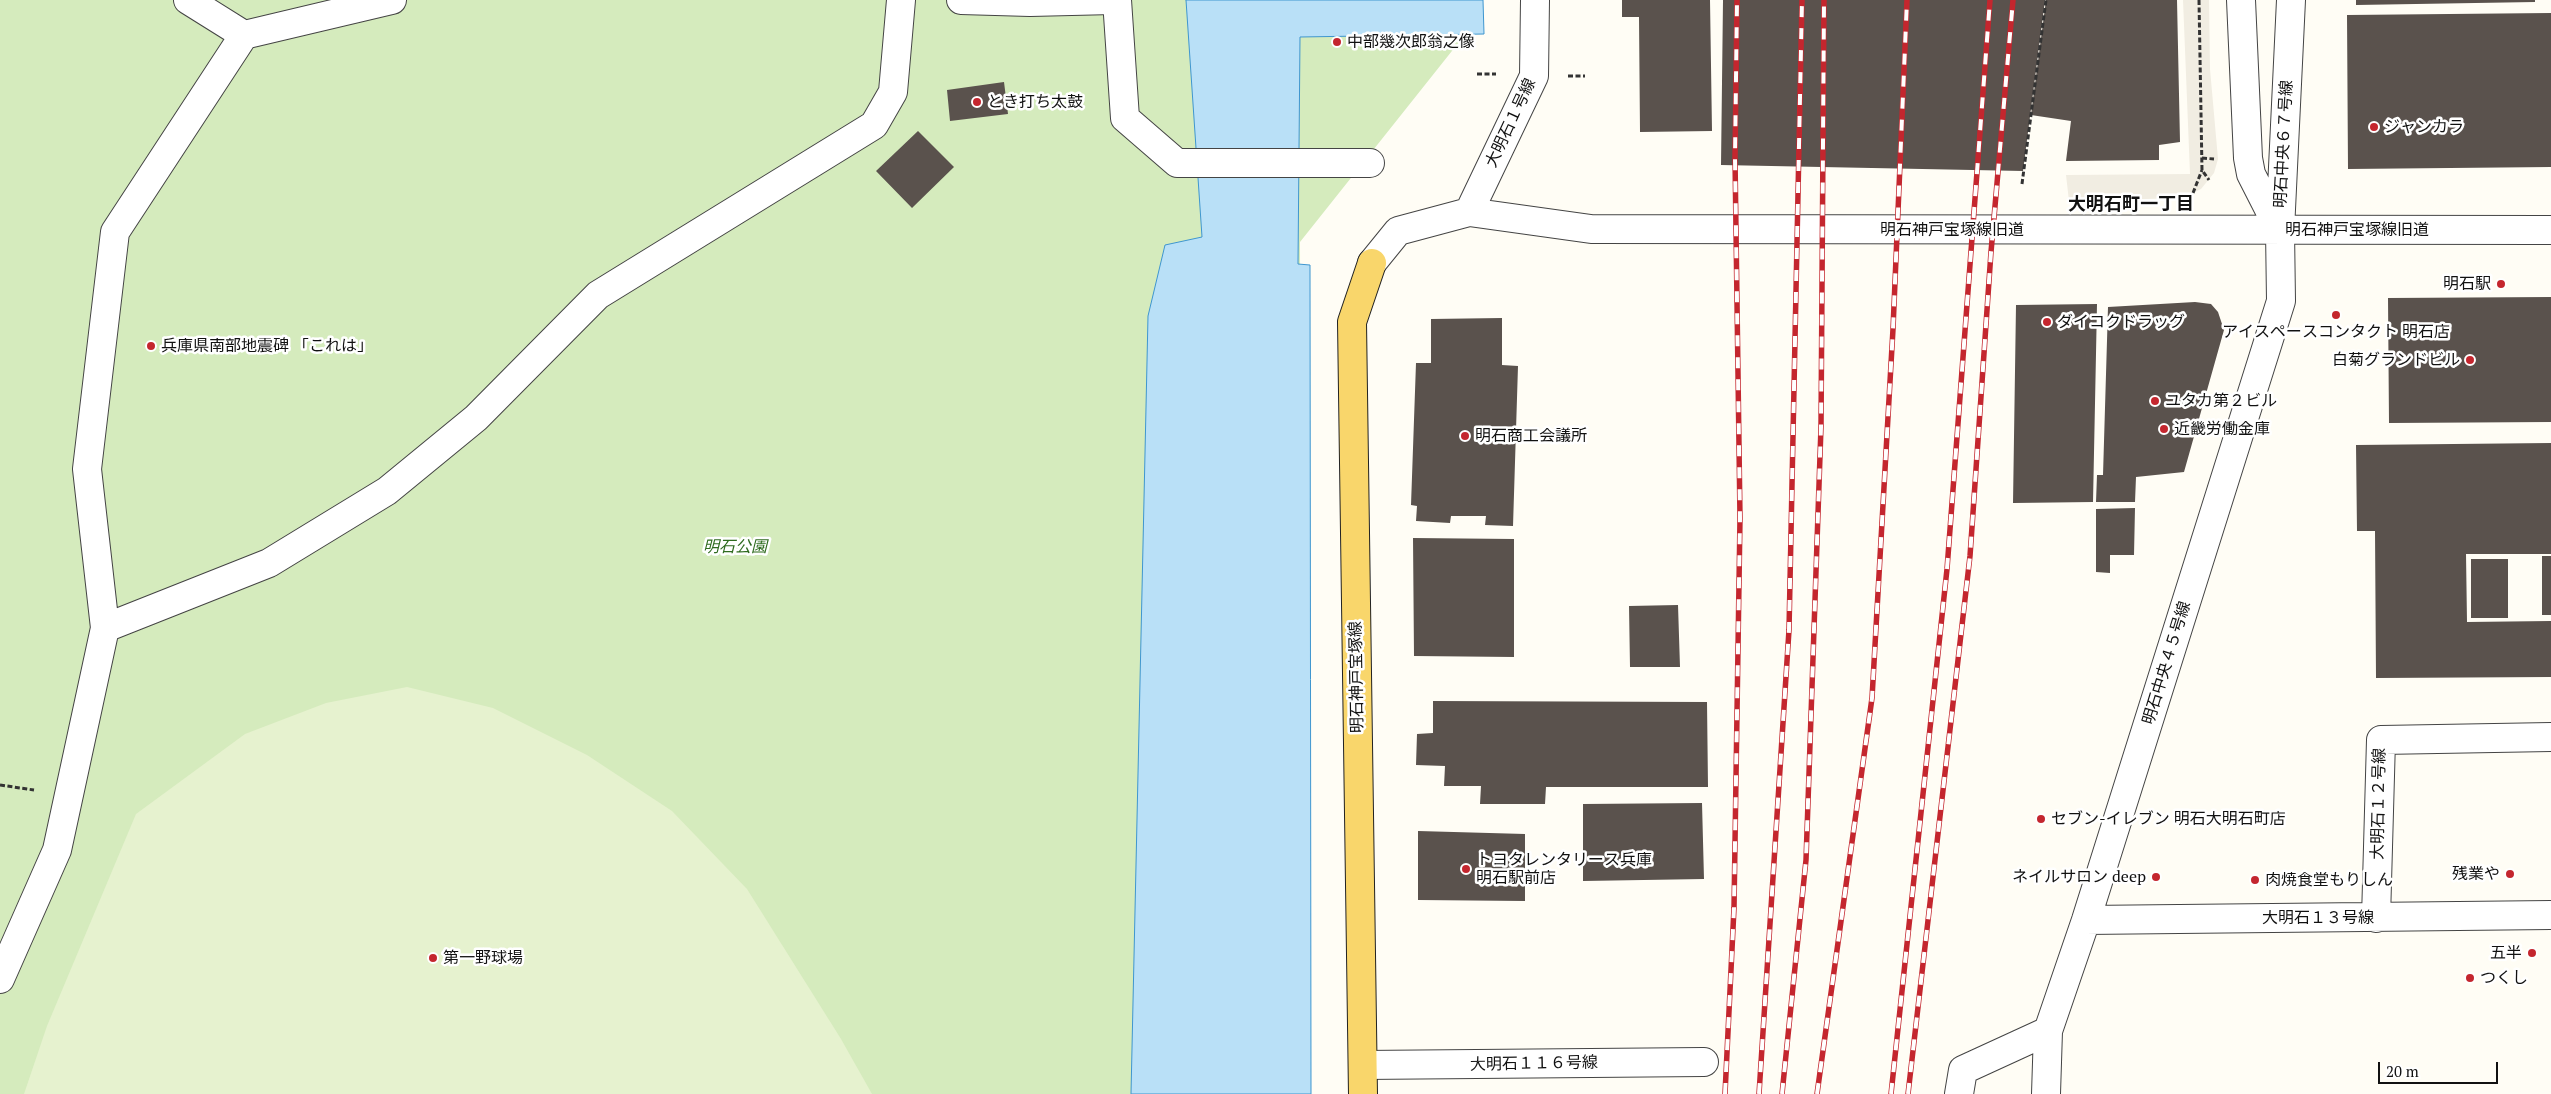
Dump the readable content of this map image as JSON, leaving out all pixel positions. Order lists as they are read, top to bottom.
{
  "streets": {
    "main road": ["明石神戸宝塚線"],
    "street": [
      "大明石１号線",
      "明石中央６７号線",
      "明石神戸宝塚線旧道",
      "明石中央４５号線",
      "大明石１２号線",
      "大明石１３号線",
      "大明石１１６号線"
    ]
  },
  "crossings": [
    ["大明石１号線", "明石神戸宝塚線旧道"],
    ["明石中央６７号線", "明石神戸宝塚線旧道"],
    ["明石中央６７号線", "明石中央４５号線"],
    ["明石神戸宝塚線旧道", "明石中央４５号線"],
    ["明石神戸宝塚線旧道", "明石神戸宝塚線"],
    ["明石中央４５号線", "大明石１３号線"],
    ["明石神戸宝塚線", "大明石１１６号線"],
    ["大明石１２号線", "大明石１３号線"]
  ],
  "districts": ["大明石町一丁目"],
  "parks": ["明石公園"],
  "places": [
    "中部幾次郎翁之像",
    "とき打ち太鼓",
    "ジャンカラ",
    "明石駅",
    "アイスペースコンタクト 明石店",
    "ダイコクドラッグ",
    "兵庫県南部地震碑 「これは」",
    "白菊グランドビル",
    "ユタカ第２ビル",
    "近畿労働金庫",
    "明石商工会議所",
    "セブン-イレブン 明石大明石町店",
    "トヨタレンタリース兵庫 明石駅前店",
    "残業や",
    "ネイルサロン deep",
    "肉焼食堂もりしん",
    "五半",
    "第一野球場",
    "つくし"
  ],
  "scale_bar": "20 m"
}
